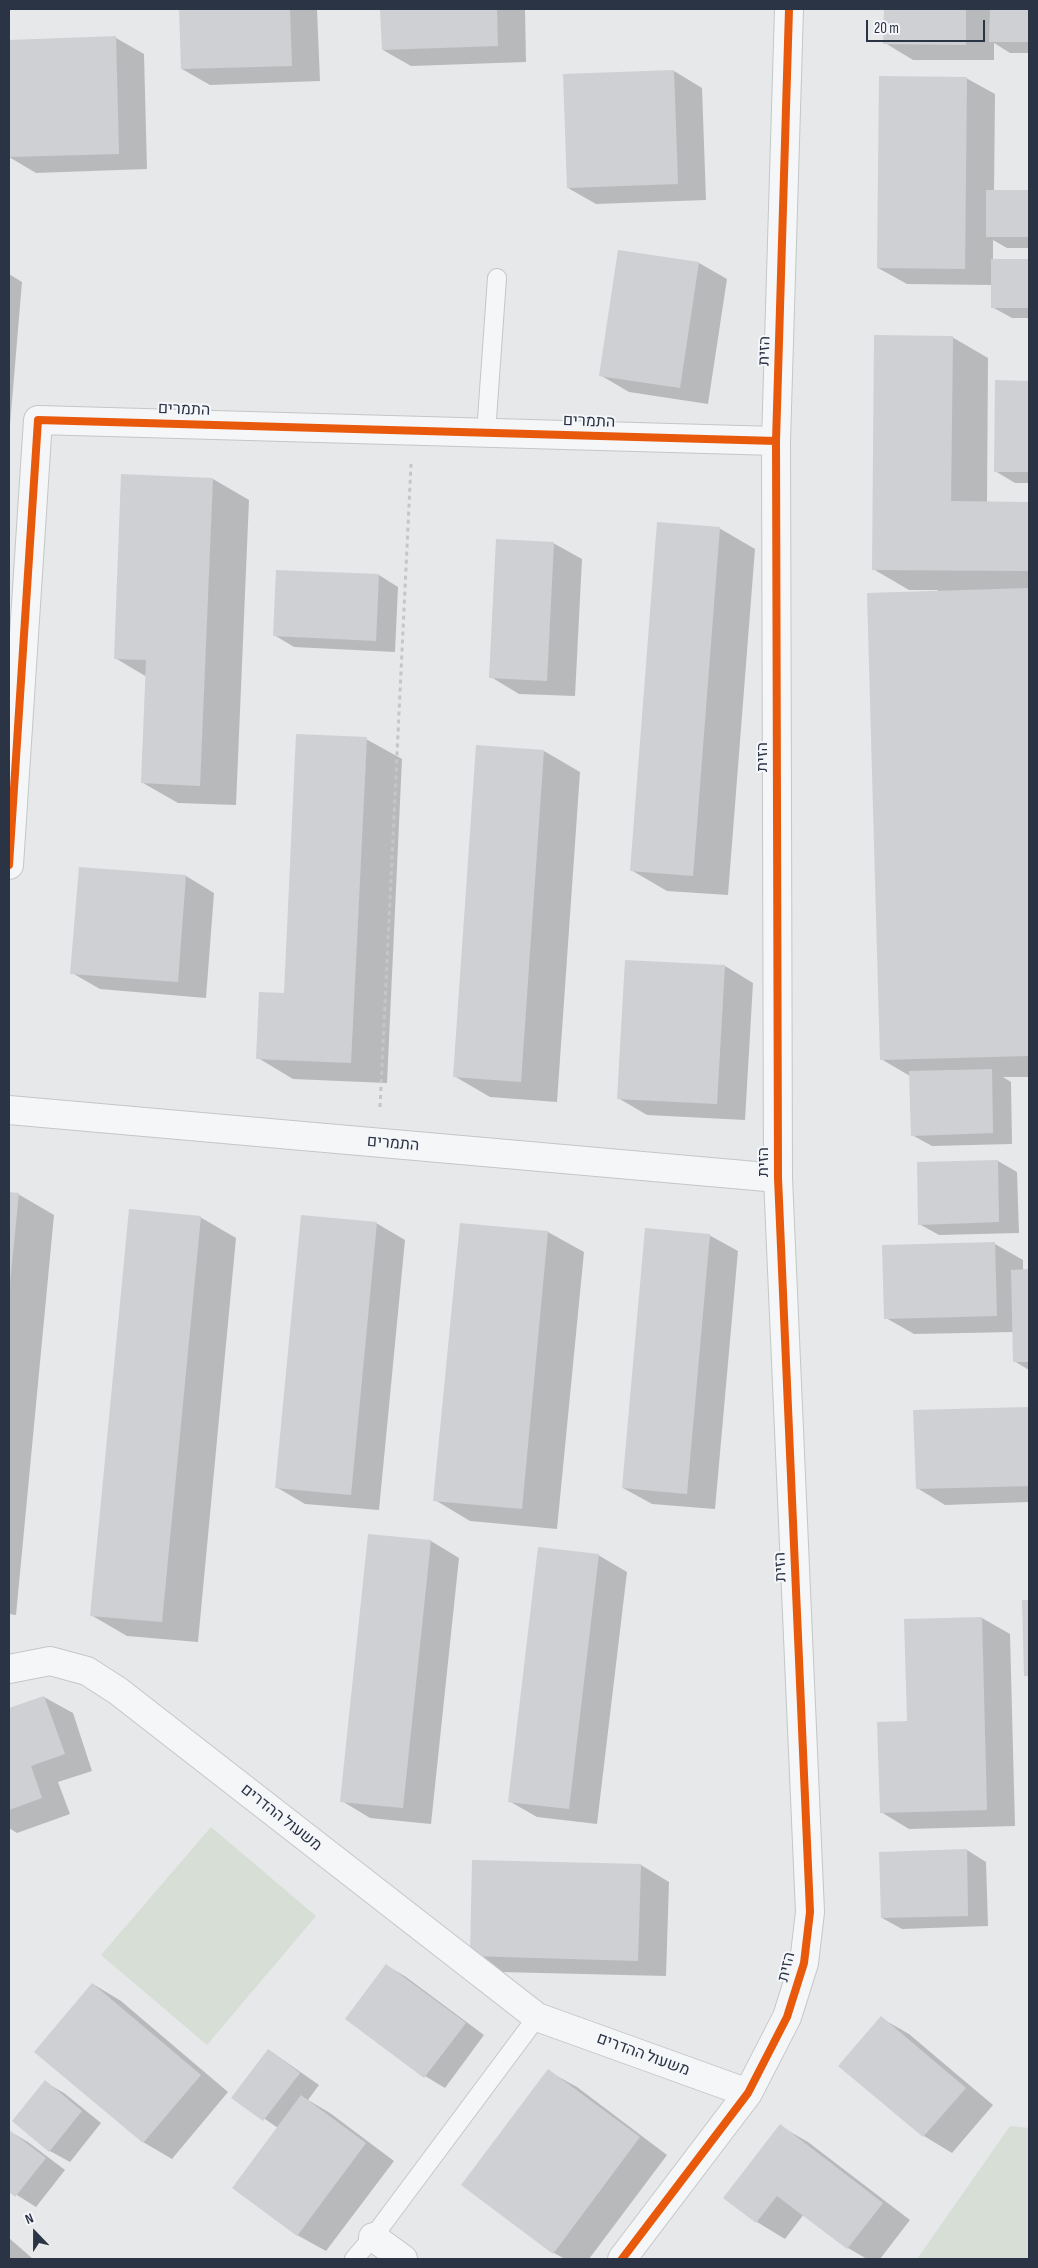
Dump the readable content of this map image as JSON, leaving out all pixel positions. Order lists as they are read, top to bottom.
{
  "streets": {
    "street": ["הזית", "התמרים", "משעול ההדרים"]
  },
  "crossings": [
    ["הזית", "התמרים"],
    ["הזית", "משעול ההדרים"]
  ],
  "scale_bar": "20 m",
  "north": "top"
}
